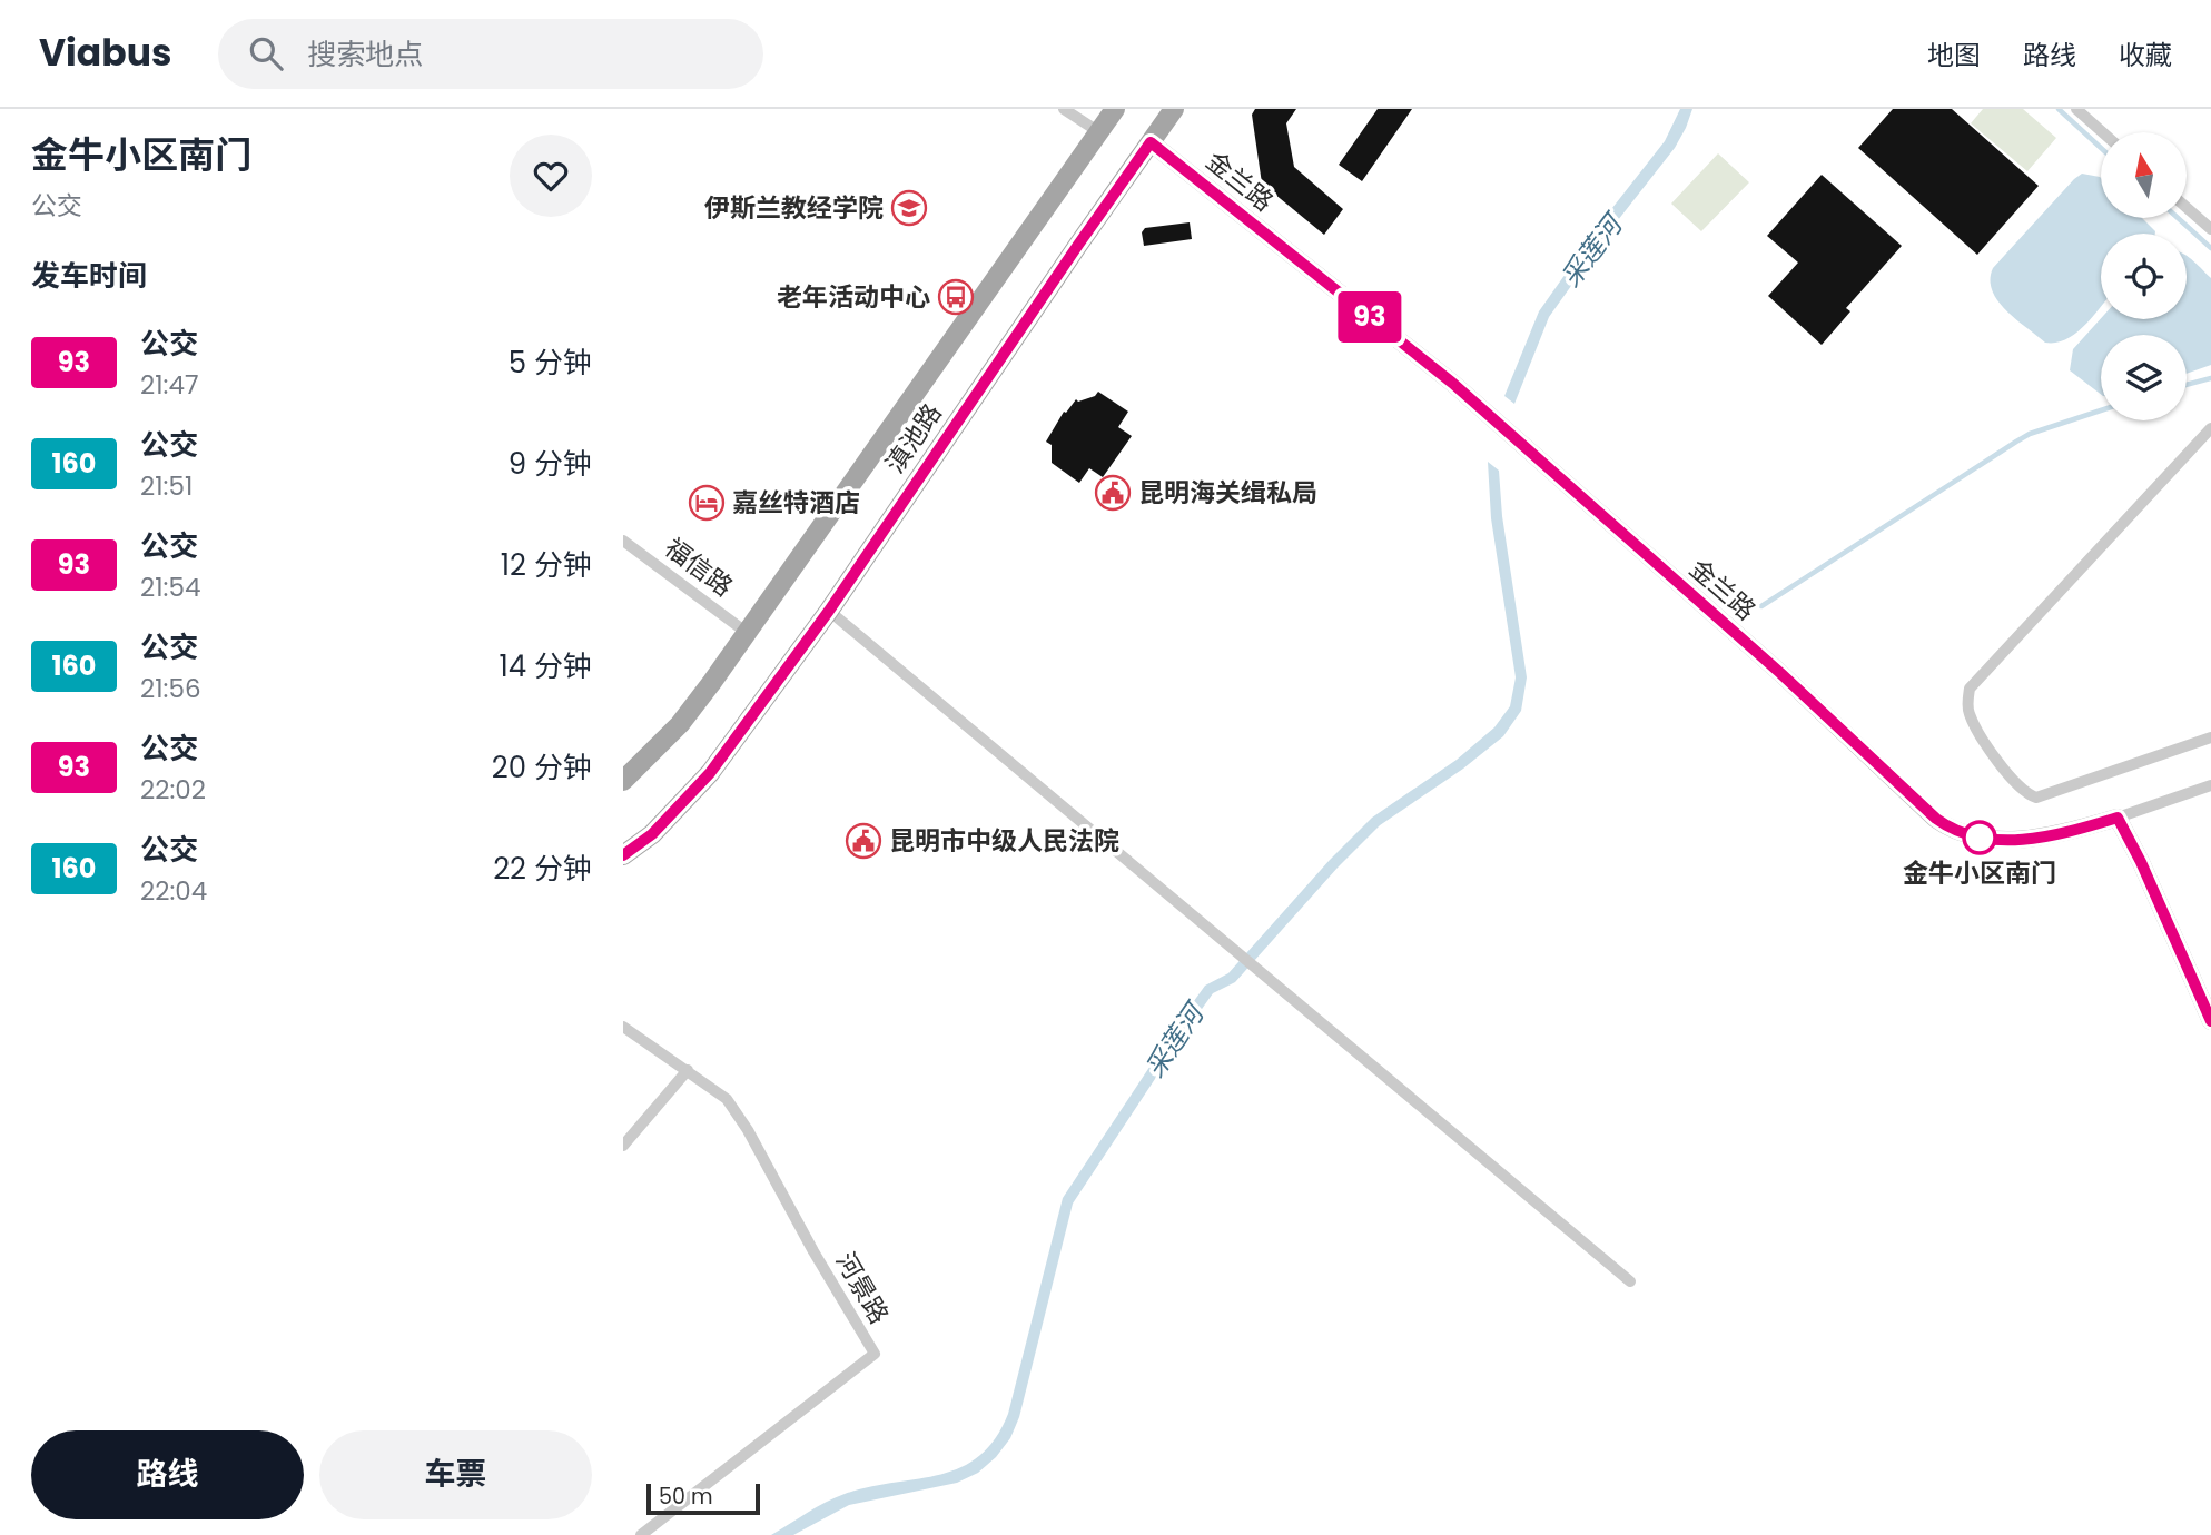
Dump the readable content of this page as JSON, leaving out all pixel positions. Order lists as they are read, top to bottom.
{
  "streets": {
    "main road": ["滇池路"],
    "street": ["金兰路", "福信路", "河景路"]
  },
  "crossings": [
    ["金兰路", "滇池路"],
    ["滇池路", "福信路"]
  ],
  "water": ["采莲河"],
  "places": {
    "school or university": ["伊斯兰教经学院"],
    "bus stop": ["老年活动中心"],
    "public building": ["昆明海关缉私局", "昆明市中级人民法院"],
    "hotel": ["嘉丝特酒店"],
    "other": ["金牛小区南门"]
  },
  "lines": ["bus line 93"],
  "scale_bar": "50 m",
  "north": "top",
  "page": {
    "header": "Viabus",
    "search": "搜索地点",
    "nav": ["地图", "路线", "收藏"],
    "heading": [
      ["金牛小区南门", "公交"],
      "发车时间"
    ],
    "on_map": "93",
    "list": [
      {
        "mark": "93",
        "name": "公交",
        "note": "21:47",
        "value": "5 分钟"
      },
      {
        "mark": "160",
        "name": "公交",
        "note": "21:51",
        "value": "9 分钟"
      },
      {
        "mark": "93",
        "name": "公交",
        "note": "21:54",
        "value": "12 分钟"
      },
      {
        "mark": "160",
        "name": "公交",
        "note": "21:56",
        "value": "14 分钟"
      },
      {
        "mark": "93",
        "name": "公交",
        "note": "22:02",
        "value": "20 分钟"
      },
      {
        "mark": "160",
        "name": "公交",
        "note": "22:04",
        "value": "22 分钟"
      }
    ],
    "buttons": ["路线", "车票"],
    "scale": "50 m"
  }
}
